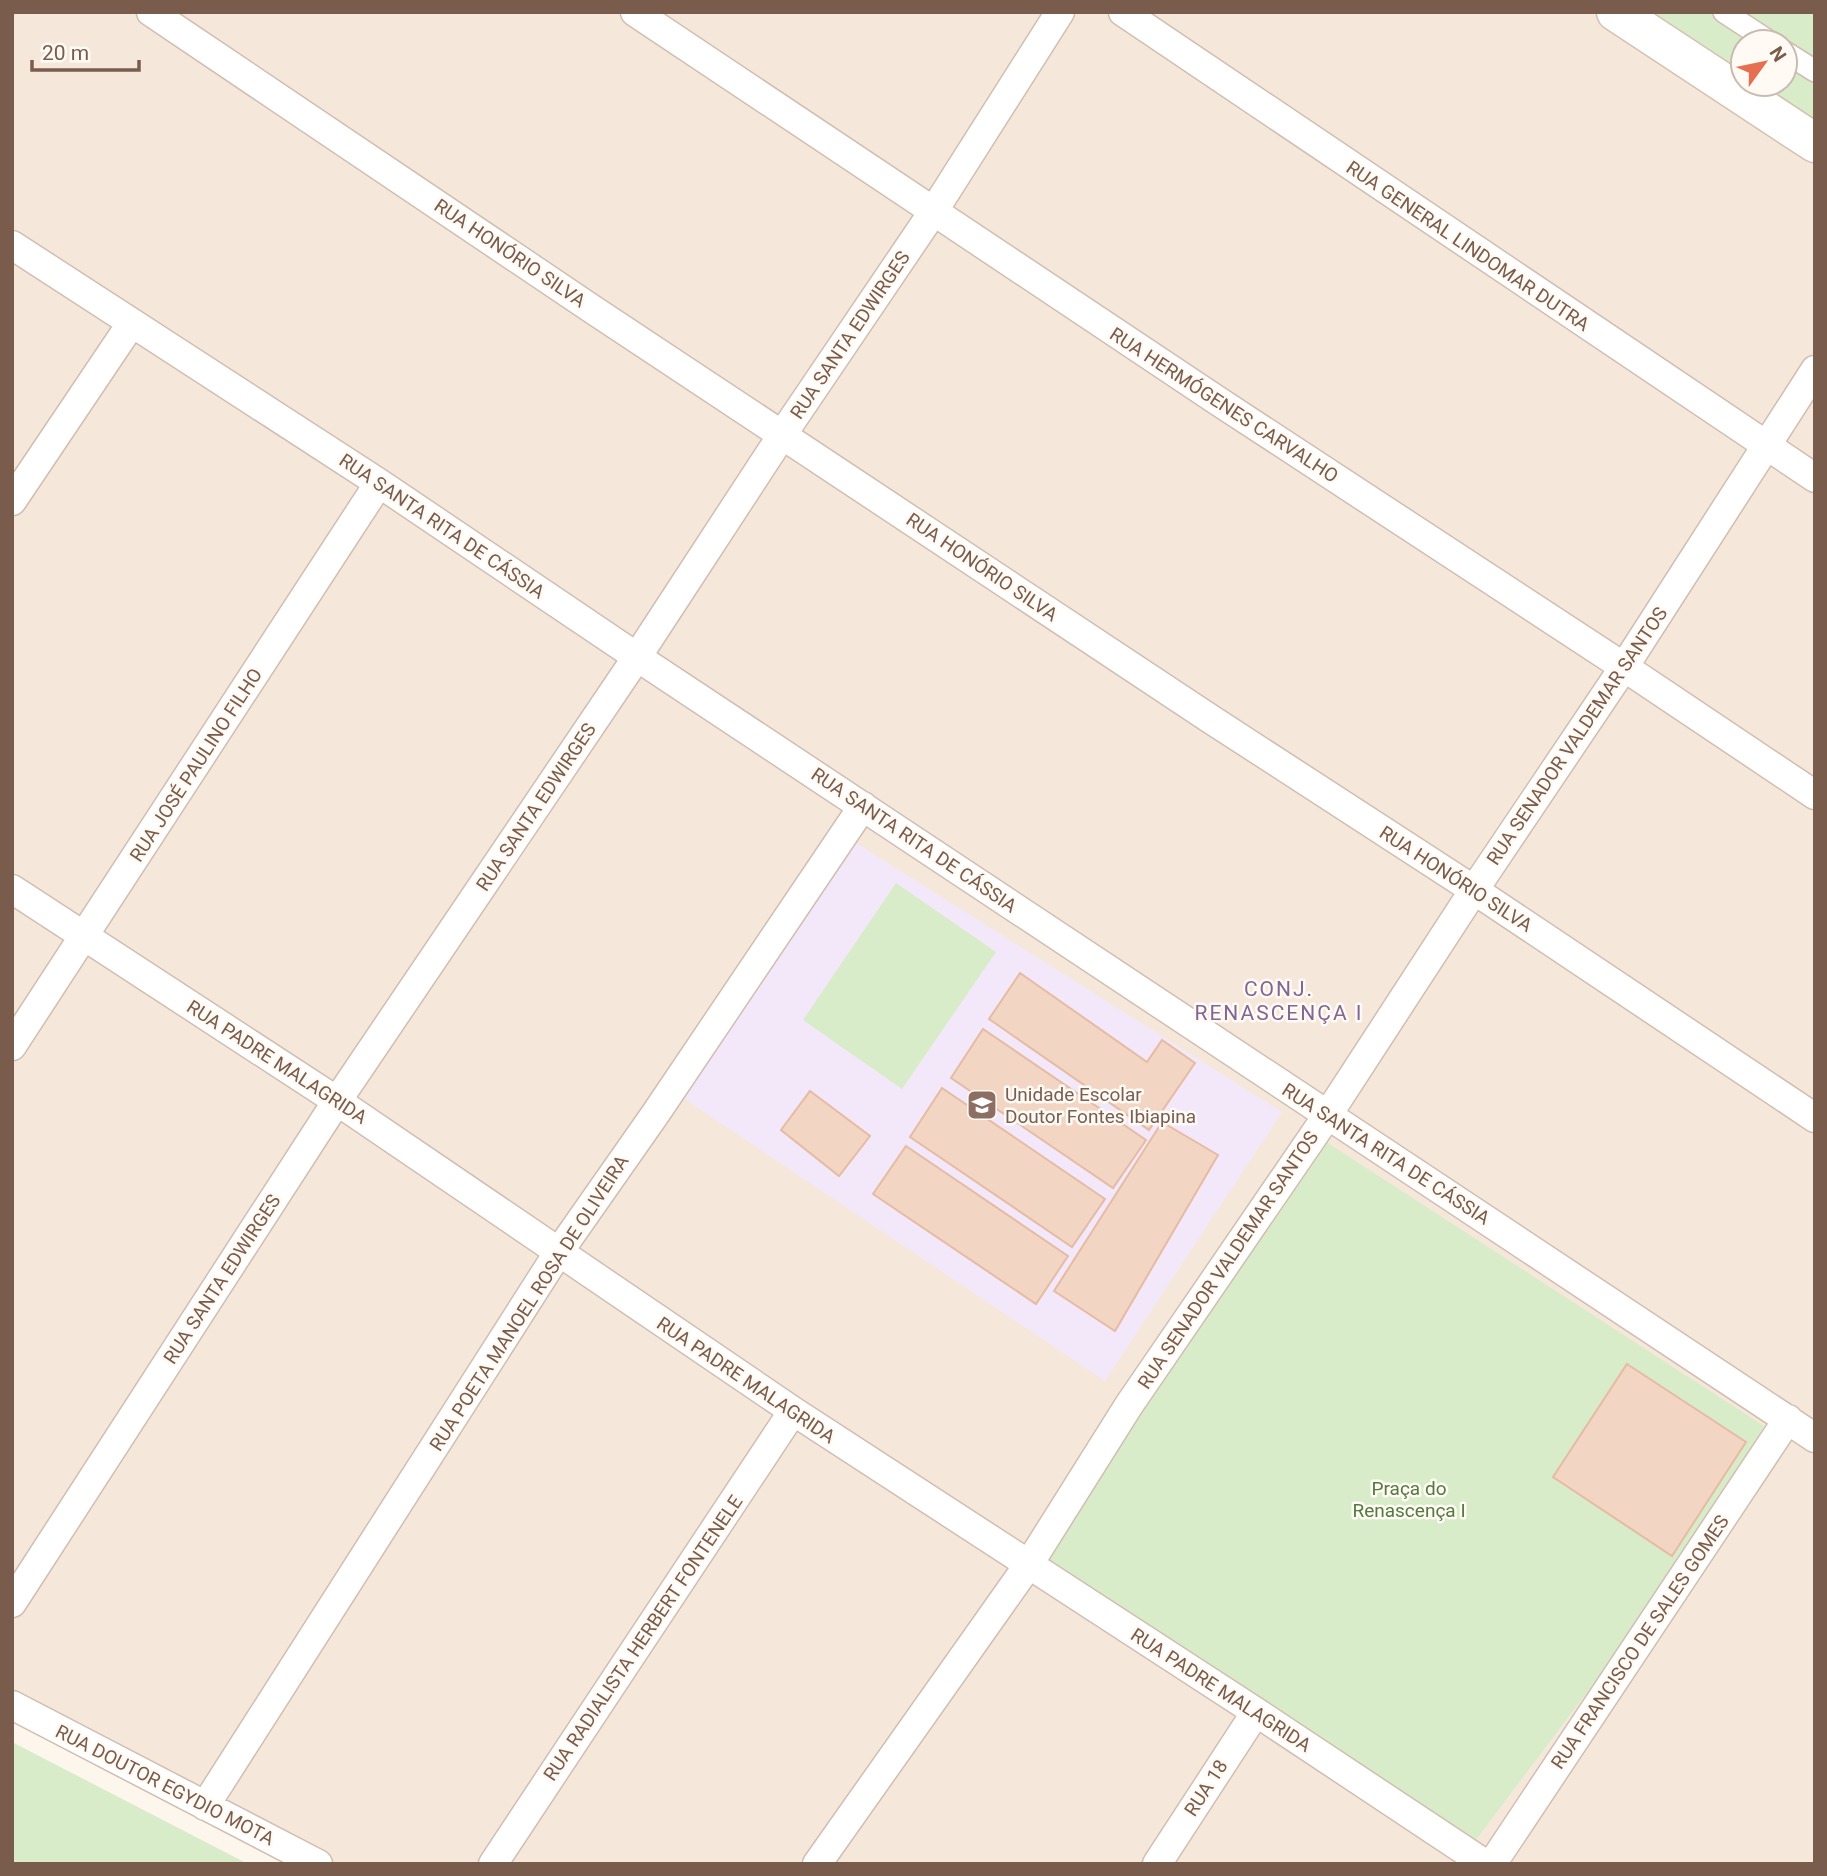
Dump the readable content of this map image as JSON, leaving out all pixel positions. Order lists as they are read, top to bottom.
{
  "streets": {
    "street": [
      "RUA GENERAL LINDOMAR DUTRA",
      "RUA HONÓRIO SILVA",
      "RUA SANTA EDWIRGES",
      "RUA HERMÓGENES CARVALHO",
      "RUA SANTA RITA DE CÁSSIA",
      "RUA SENADOR VALDEMAR SANTOS",
      "RUA JOSÉ PAULINO FILHO",
      "RUA PADRE MALAGRIDA",
      "RUA POETA MANOEL ROSA DE OLIVEIRA",
      "RUA RADIALISTA HERBERT FONTENELE",
      "RUA FRANCISCO DE SALES GOMES",
      "RUA DOUTOR EGYDIO MOTA",
      "RUA 18"
    ]
  },
  "crossings": [
    ["RUA GENERAL LINDOMAR DUTRA", "RUA SENADOR VALDEMAR SANTOS"],
    ["RUA HONÓRIO SILVA", "RUA SANTA EDWIRGES"],
    ["RUA HONÓRIO SILVA", "RUA SENADOR VALDEMAR SANTOS"],
    ["RUA SANTA EDWIRGES", "RUA HERMÓGENES CARVALHO"],
    ["RUA SANTA EDWIRGES", "RUA SANTA RITA DE CÁSSIA"],
    ["RUA SANTA EDWIRGES", "RUA PADRE MALAGRIDA"],
    ["RUA HERMÓGENES CARVALHO", "RUA SENADOR VALDEMAR SANTOS"],
    ["RUA SANTA RITA DE CÁSSIA", "RUA SENADOR VALDEMAR SANTOS"],
    ["RUA SANTA RITA DE CÁSSIA", "RUA JOSÉ PAULINO FILHO"],
    ["RUA SANTA RITA DE CÁSSIA", "RUA POETA MANOEL ROSA DE OLIVEIRA"],
    ["RUA SANTA RITA DE CÁSSIA", "RUA FRANCISCO DE SALES GOMES"],
    ["RUA SENADOR VALDEMAR SANTOS", "RUA PADRE MALAGRIDA"],
    ["RUA JOSÉ PAULINO FILHO", "RUA PADRE MALAGRIDA"],
    ["RUA PADRE MALAGRIDA", "RUA POETA MANOEL ROSA DE OLIVEIRA"],
    ["RUA PADRE MALAGRIDA", "RUA RADIALISTA HERBERT FONTENELE"],
    ["RUA PADRE MALAGRIDA", "RUA 18"],
    ["RUA POETA MANOEL ROSA DE OLIVEIRA", "RUA DOUTOR EGYDIO MOTA"]
  ],
  "districts": ["CONJ. RENASCENÇA I"],
  "parks": ["Praça do Renascença I"],
  "places": {
    "school or university": ["Unidade Escolar Doutor Fontes Ibiapina"]
  },
  "scale_bar": "20 m",
  "north": "top right"
}
